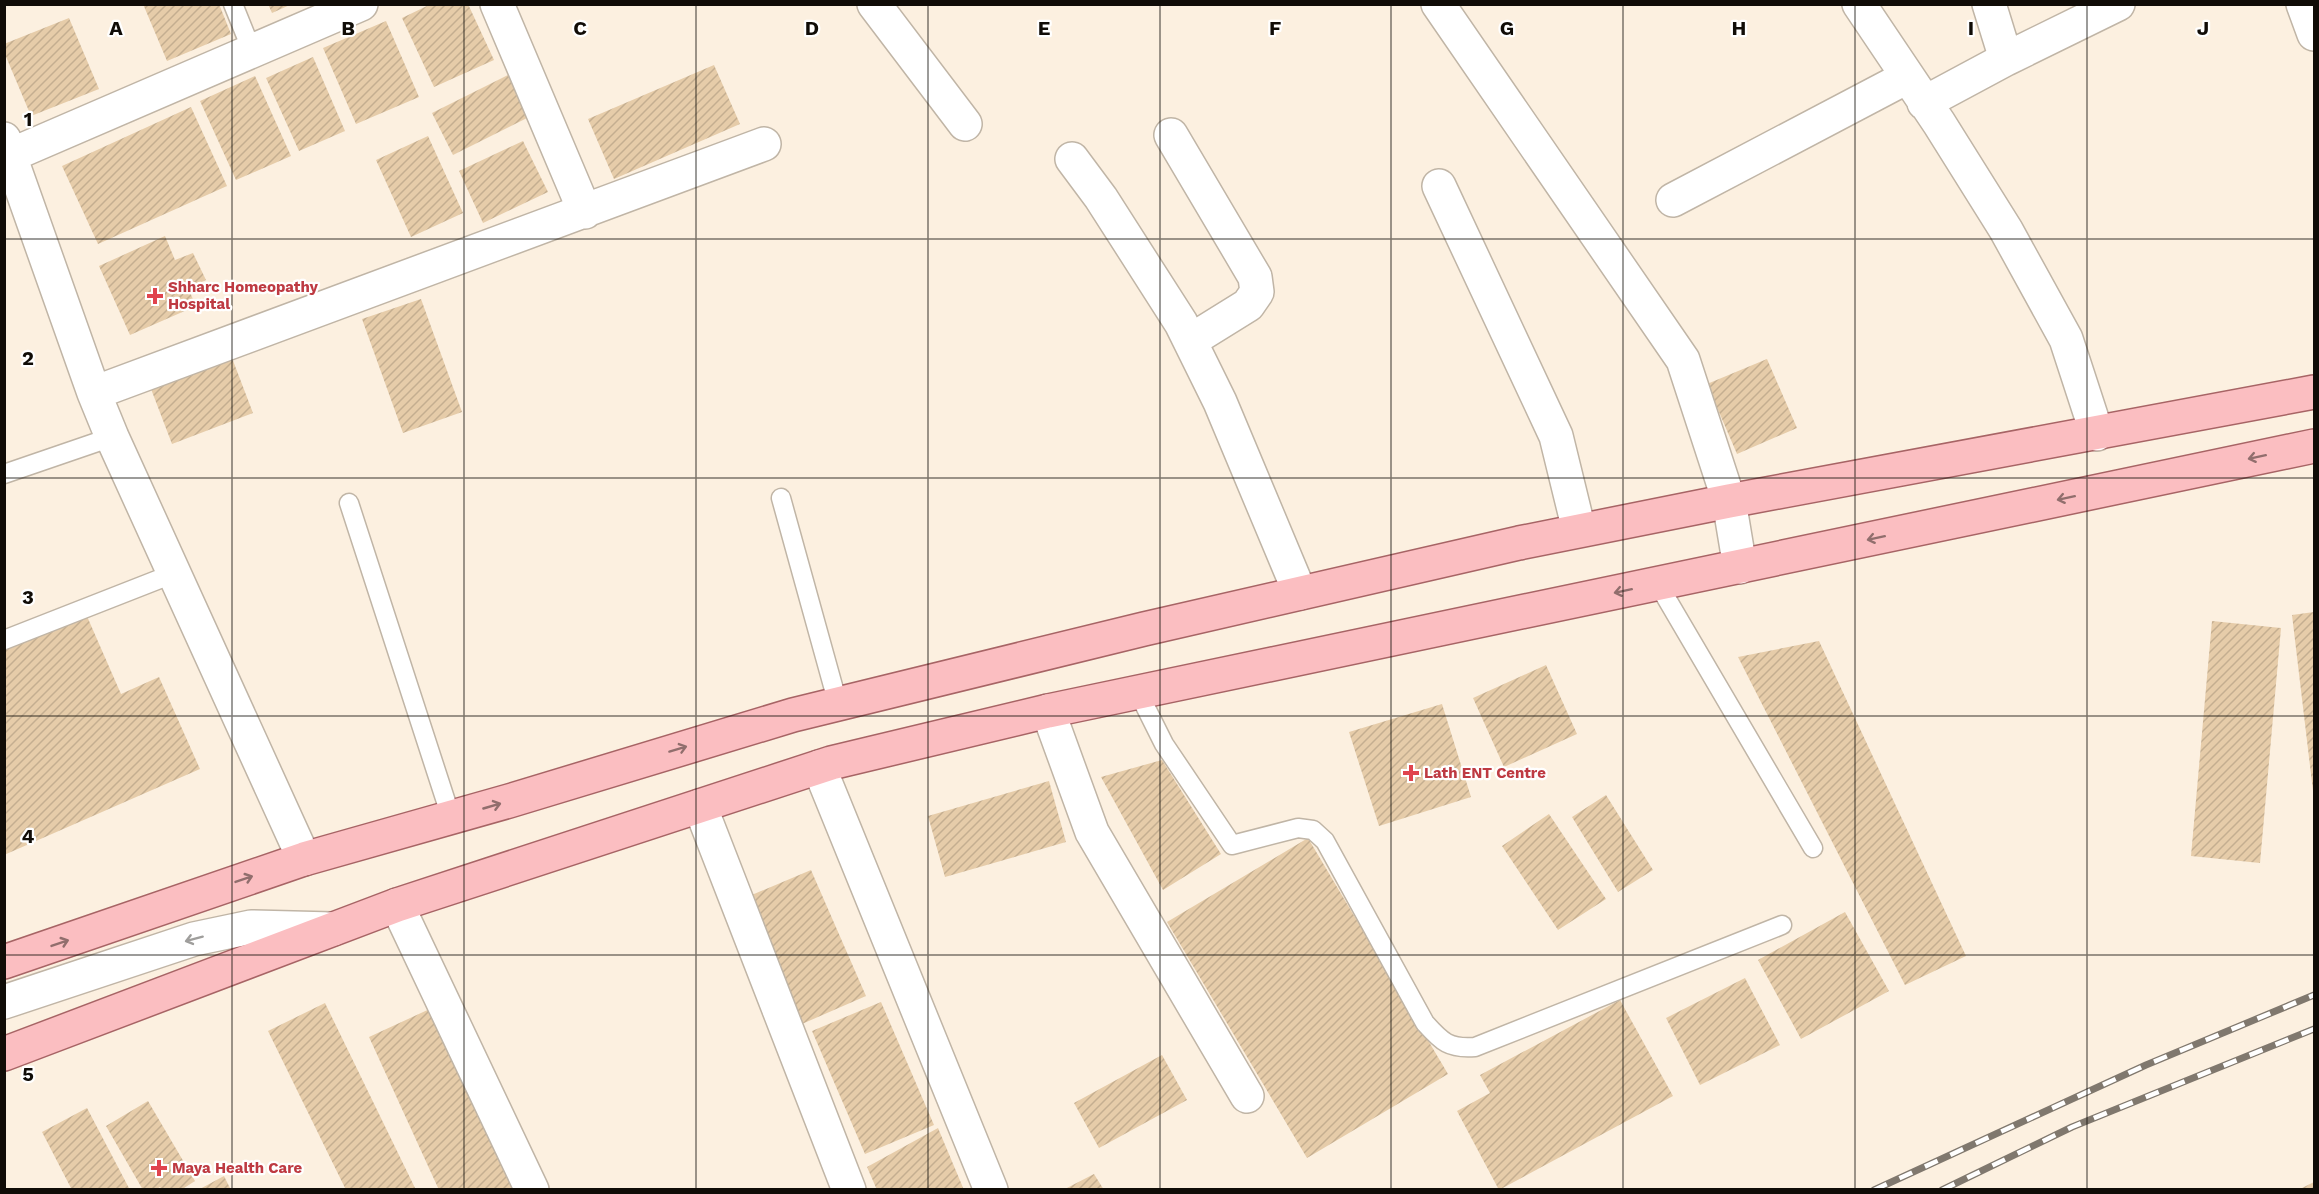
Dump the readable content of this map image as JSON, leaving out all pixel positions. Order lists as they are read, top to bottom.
{
  "places": {
    "health": ["Shharc Homeopathy Hospital", "Lath ENT Centre", "Maya Health Care"]
  },
  "grid": {
    "columns": [
      "A",
      "B",
      "C",
      "D",
      "E",
      "F",
      "G",
      "H",
      "I",
      "J"
    ],
    "rows": [
      "1",
      "2",
      "3",
      "4",
      "5"
    ]
  }
}
